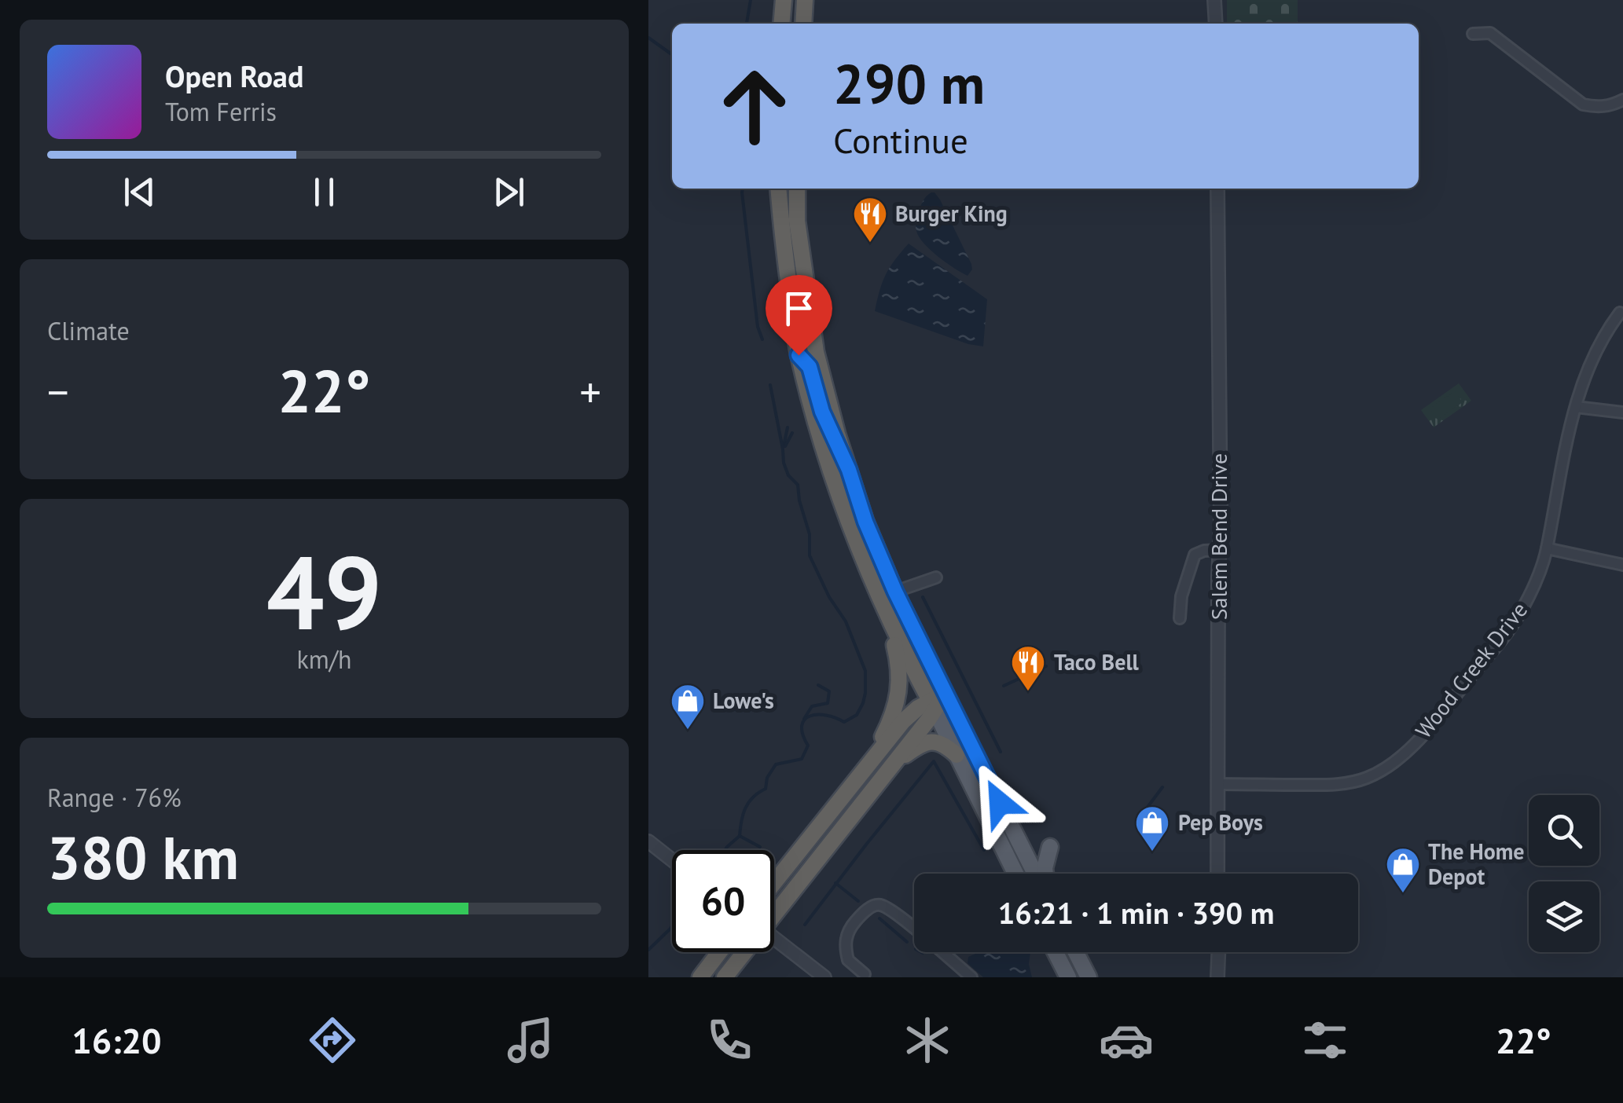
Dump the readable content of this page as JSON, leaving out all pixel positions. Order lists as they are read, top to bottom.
{
  "streets": {
    "street": ["Salem Bend Drive", "Wood Creek Drive"]
  },
  "crossings": [
    ["Salem Bend Drive", "Wood Creek Drive"]
  ],
  "places": {
    "restaurant": ["Burger King", "Taco Bell"],
    "shop": ["Lowe's", "Pep Boys", "The Home Depot"]
  },
  "page": {
    "turn": ["290 m", "Continue"],
    "song": ["Open Road", "Tom Ferris"],
    "tile": [
      "Climate",
      ["49", "km/h"],
      ["Range · 76%", "380 km"]
    ],
    "heat": ["−", "22°", "+"],
    "limit": "60",
    "trip": "16:21 · 1 min · 390 m",
    "tabs": ["16:20", "22°"]
  }
}
